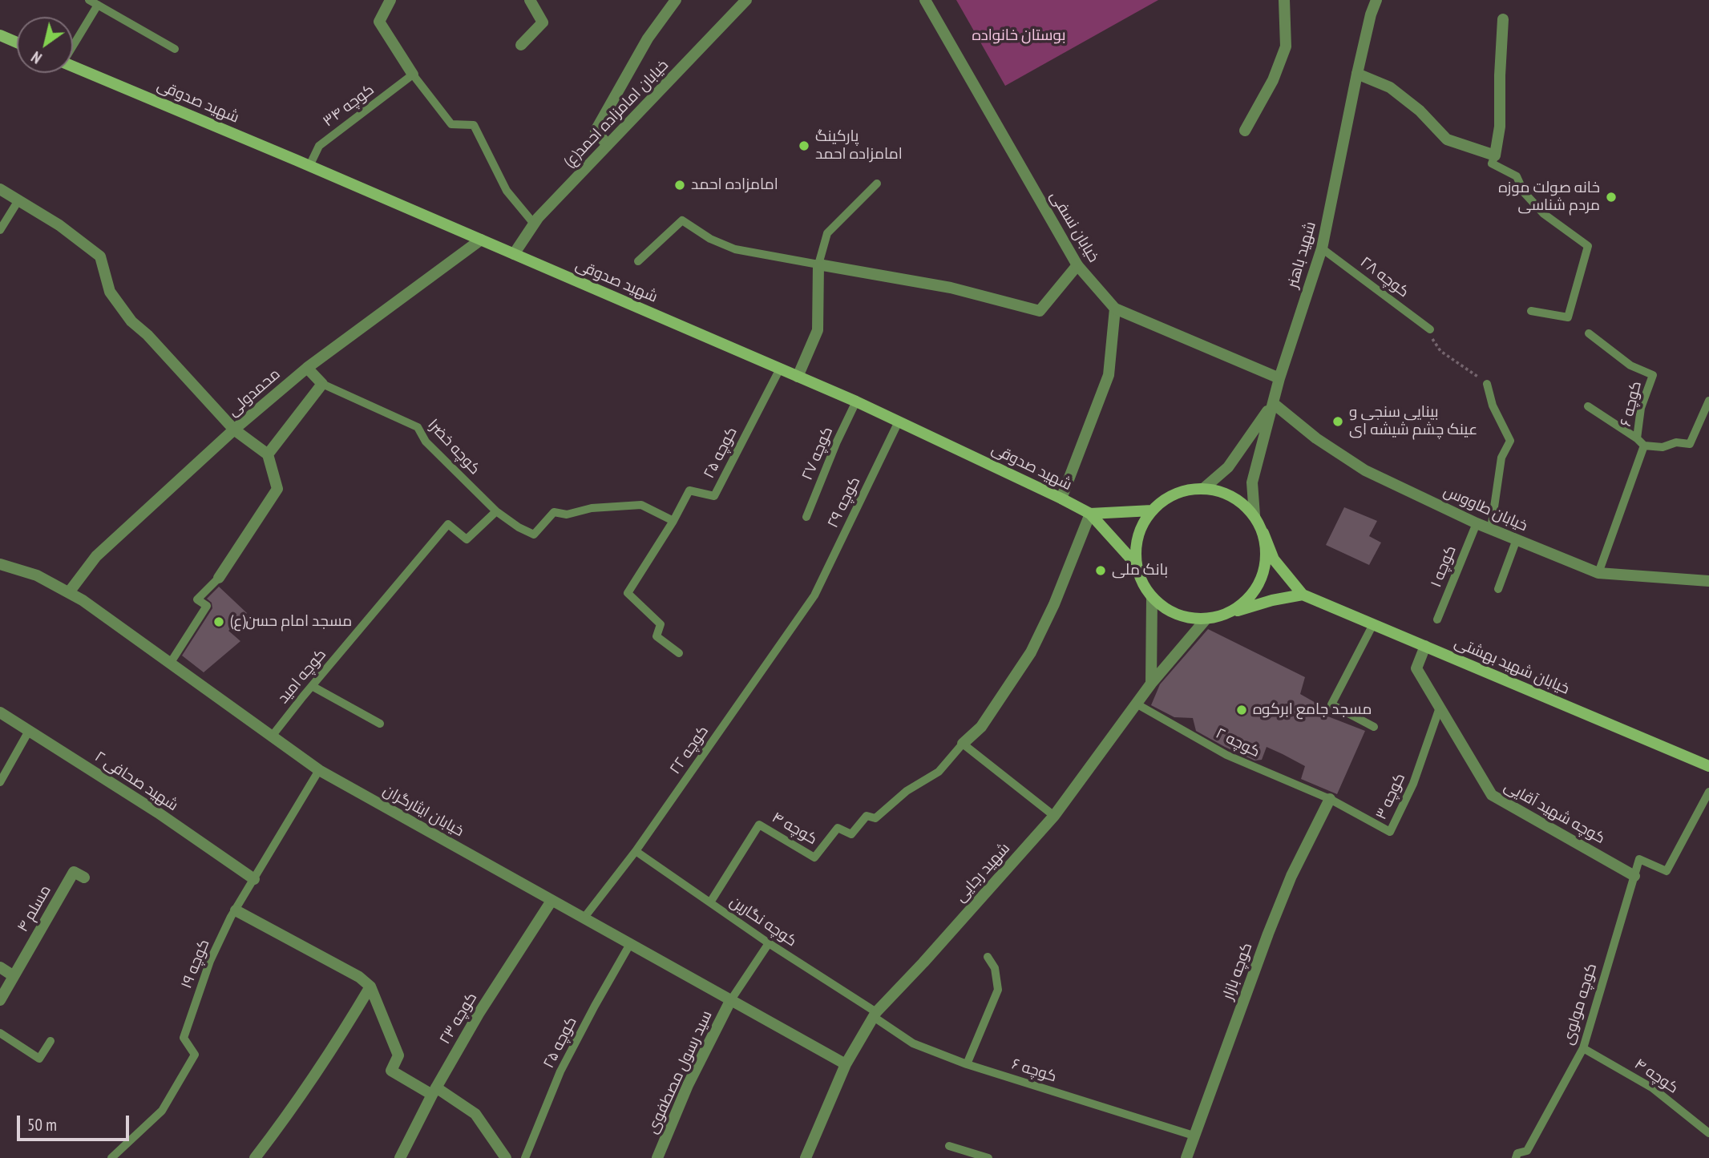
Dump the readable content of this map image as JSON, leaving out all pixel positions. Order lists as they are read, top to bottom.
{
  "streets": {
    "main road": ["شهید صدوقی", "خیابان شهید بهشتی"],
    "street": [
      "خیابان امامزاده احمد(ع)",
      "خیابان نسفی",
      "شهید باهنر",
      "محمدولی",
      "خیابان طاووس",
      "شهید صحافی ۲",
      "خیابان ایثارگران",
      "کوچه شهید آقایی",
      "شهید رجایی",
      "مسلم ۴",
      "کوچه بازار",
      "کوچه ۲۳",
      "سید رسول مصطفوی"
    ],
    "lane": [
      "کوچه ۳۴",
      "کوچه ۲۸",
      "کوچه ۶",
      "کوچه خضرا",
      "کوچه ۲۵",
      "کوچه ۲۷",
      "کوچه ۲۹",
      "کوچه ۱",
      "کوچه امید",
      "کوچه ۲",
      "کوچه ۲۲",
      "کوچه ۳",
      "کوچه ۴",
      "کوچه نگارین",
      "کوچه ۱۹",
      "کوچه مولوی"
    ]
  },
  "crossings": [
    ["شهید صدوقی", "کوچه ۳۴"],
    ["شهید صدوقی", "خیابان امامزاده احمد(ع)"],
    ["شهید صدوقی", "شهید باهنر"],
    ["شهید صدوقی", "محمدولی"],
    ["شهید صدوقی", "کوچه ۲۵"],
    ["شهید صدوقی", "کوچه ۲۷"],
    ["شهید صدوقی", "کوچه ۲۹"],
    ["شهید صدوقی", "شهید رجایی"],
    ["خیابان نسفی", "شهید باهنر"],
    ["شهید باهنر", "کوچه ۲۸"],
    ["شهید باهنر", "خیابان طاووس"],
    ["شهید باهنر", "شهید رجایی"],
    ["محمدولی", "خیابان ایثارگران"],
    ["کوچه ۶", "خیابان طاووس"],
    ["کوچه ۶", "شهید رجایی"],
    ["کوچه ۶", "کوچه نگارین"],
    ["کوچه ۶", "کوچه بازار"],
    ["کوچه خضرا", "کوچه ۲۵"],
    ["کوچه خضرا", "کوچه امید"],
    ["کوچه ۲۵", "خیابان ایثارگران"],
    ["کوچه ۲۹", "کوچه ۲۲"],
    ["خیابان طاووس", "کوچه ۱"],
    ["خیابان شهید بهشتی", "کوچه شهید آقایی"],
    ["کوچه امید", "خیابان ایثارگران"],
    ["کوچه ۲", "کوچه ۳"],
    ["کوچه ۲", "شهید رجایی"],
    ["کوچه ۲", "کوچه بازار"],
    ["کوچه ۲۲", "خیابان ایثارگران"],
    ["کوچه ۲۲", "کوچه نگارین"],
    ["شهید صحافی ۲", "کوچه ۱۹"],
    ["کوچه ۳", "کوچه شهید آقایی"],
    ["کوچه ۳", "کوچه بازار"],
    ["خیابان ایثارگران", "شهید رجایی"],
    ["خیابان ایثارگران", "کوچه ۱۹"],
    ["خیابان ایثارگران", "کوچه ۲۳"],
    ["خیابان ایثارگران", "سید رسول مصطفوی"],
    ["کوچه شهید آقایی", "کوچه مولوی"],
    ["کوچه ۴", "کوچه نگارین"],
    ["کوچه ۴", "کوچه مولوی"],
    ["شهید رجایی", "کوچه نگارین"]
  ],
  "parks": ["بوستان خانواده"],
  "places": [
    "پارکینگ امامزاده احمد",
    "امامزاده احمد",
    "خانه صولت موزه مردم شناسی",
    "بینایی سنجی و عینک چشم شیشه ای",
    "بانک ملی",
    "مسجد امام حسن(ع)",
    "مسجد جامع ابرکوه"
  ],
  "scale_bar": "50 m",
  "north": "bottom left"
}
